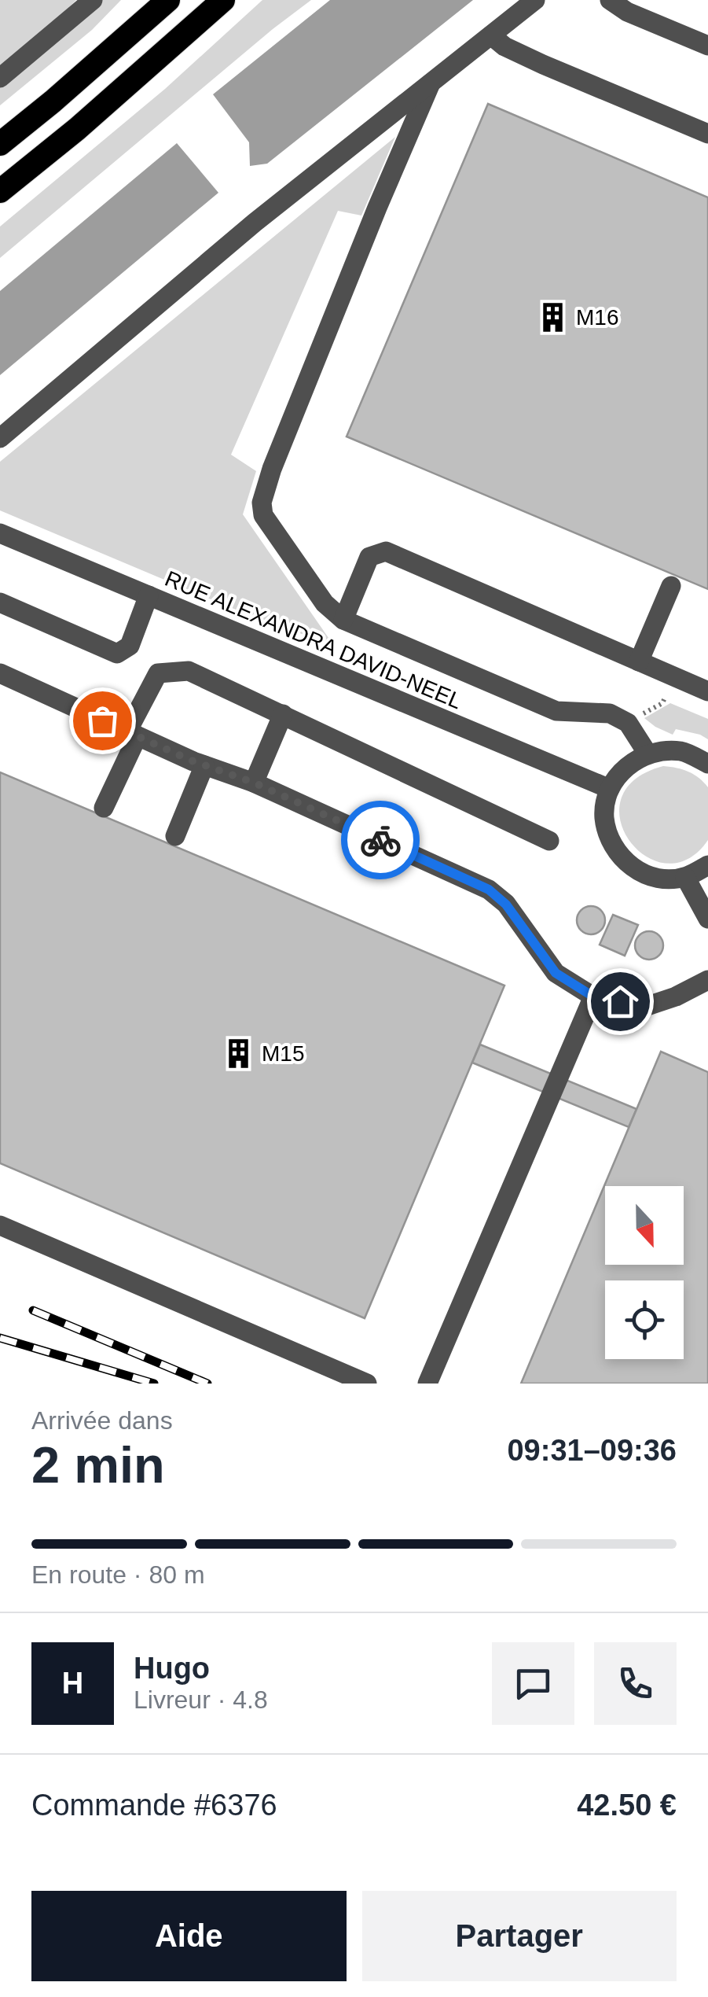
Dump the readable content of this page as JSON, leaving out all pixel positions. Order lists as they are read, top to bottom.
{
  "streets": {
    "street": ["RUE ALEXANDRA DAVID-NEEL"]
  },
  "places": {
    "building": ["M16", "M15"]
  },
  "north": "bottom",
  "page": {
    "heading": ["2 min", "Arrivée dans", "09:31–09:36"],
    "panel": [
      "Hugo",
      "Livreur · 4.8",
      "Commande #6376",
      "42.50 €"
    ],
    "bar": "En route · 80 m",
    "round": "H",
    "buttons": ["Aide", "Partager"]
  }
}
